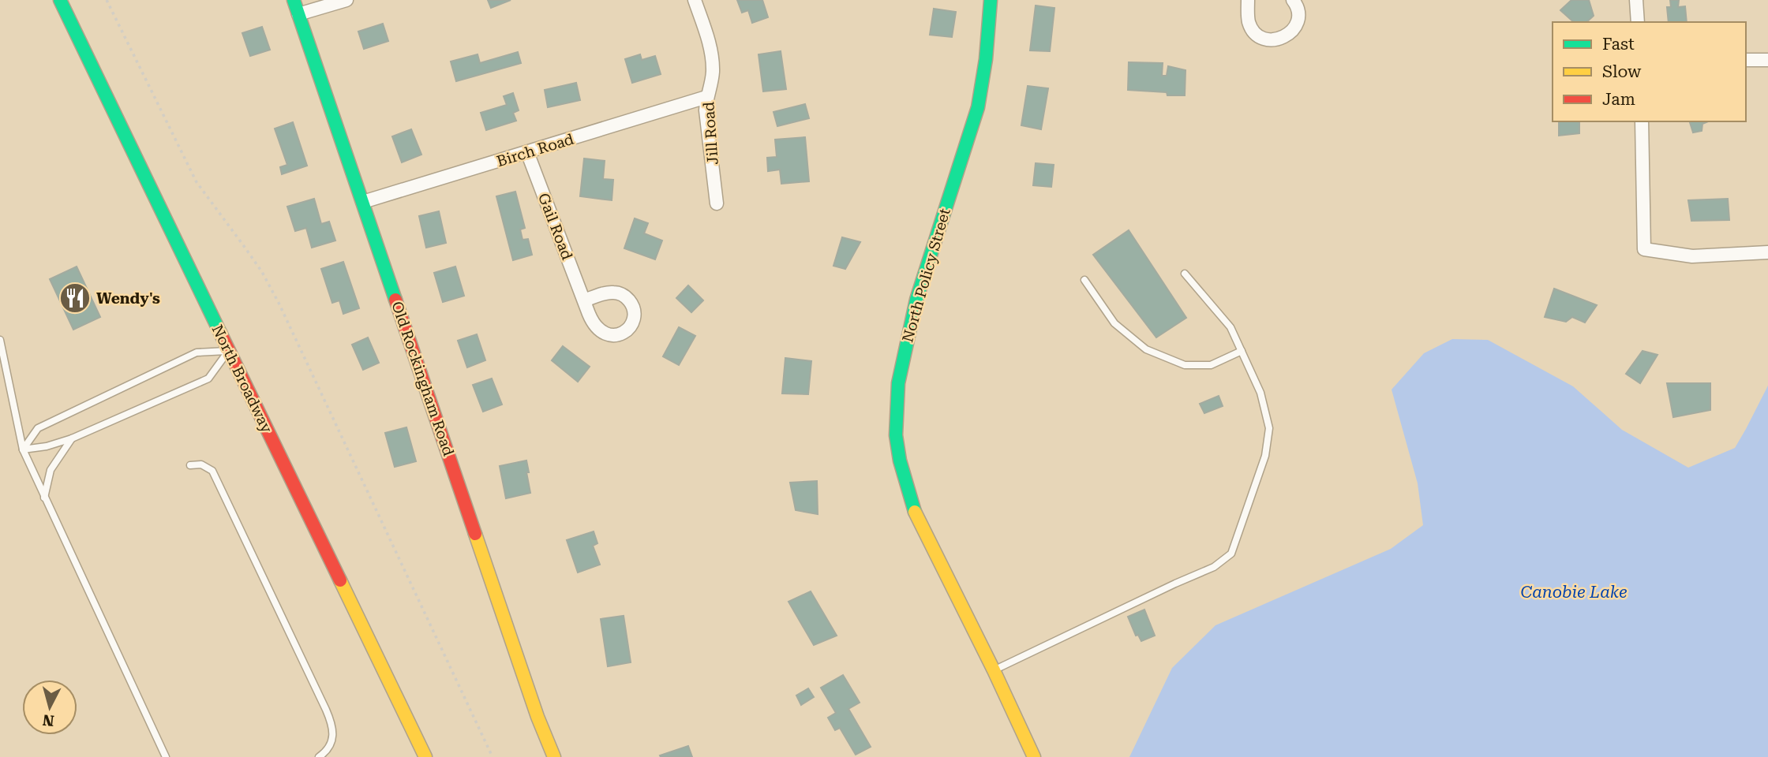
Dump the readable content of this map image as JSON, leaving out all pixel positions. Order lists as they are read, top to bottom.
{
  "streets": {
    "street": [
      "Jill Road",
      "Birch Road",
      "Gail Road",
      "North Policy Street",
      "North Broadway",
      "Old Rockingham Road"
    ]
  },
  "crossings": [
    ["Jill Road", "Birch Road"],
    ["Birch Road", "Gail Road"],
    ["Birch Road", "Old Rockingham Road"]
  ],
  "water": ["Canobie Lake"],
  "places": {
    "restaurant": ["Wendy's"]
  },
  "legend": ["Fast", "Slow", "Jam"],
  "north": "bottom"
}
